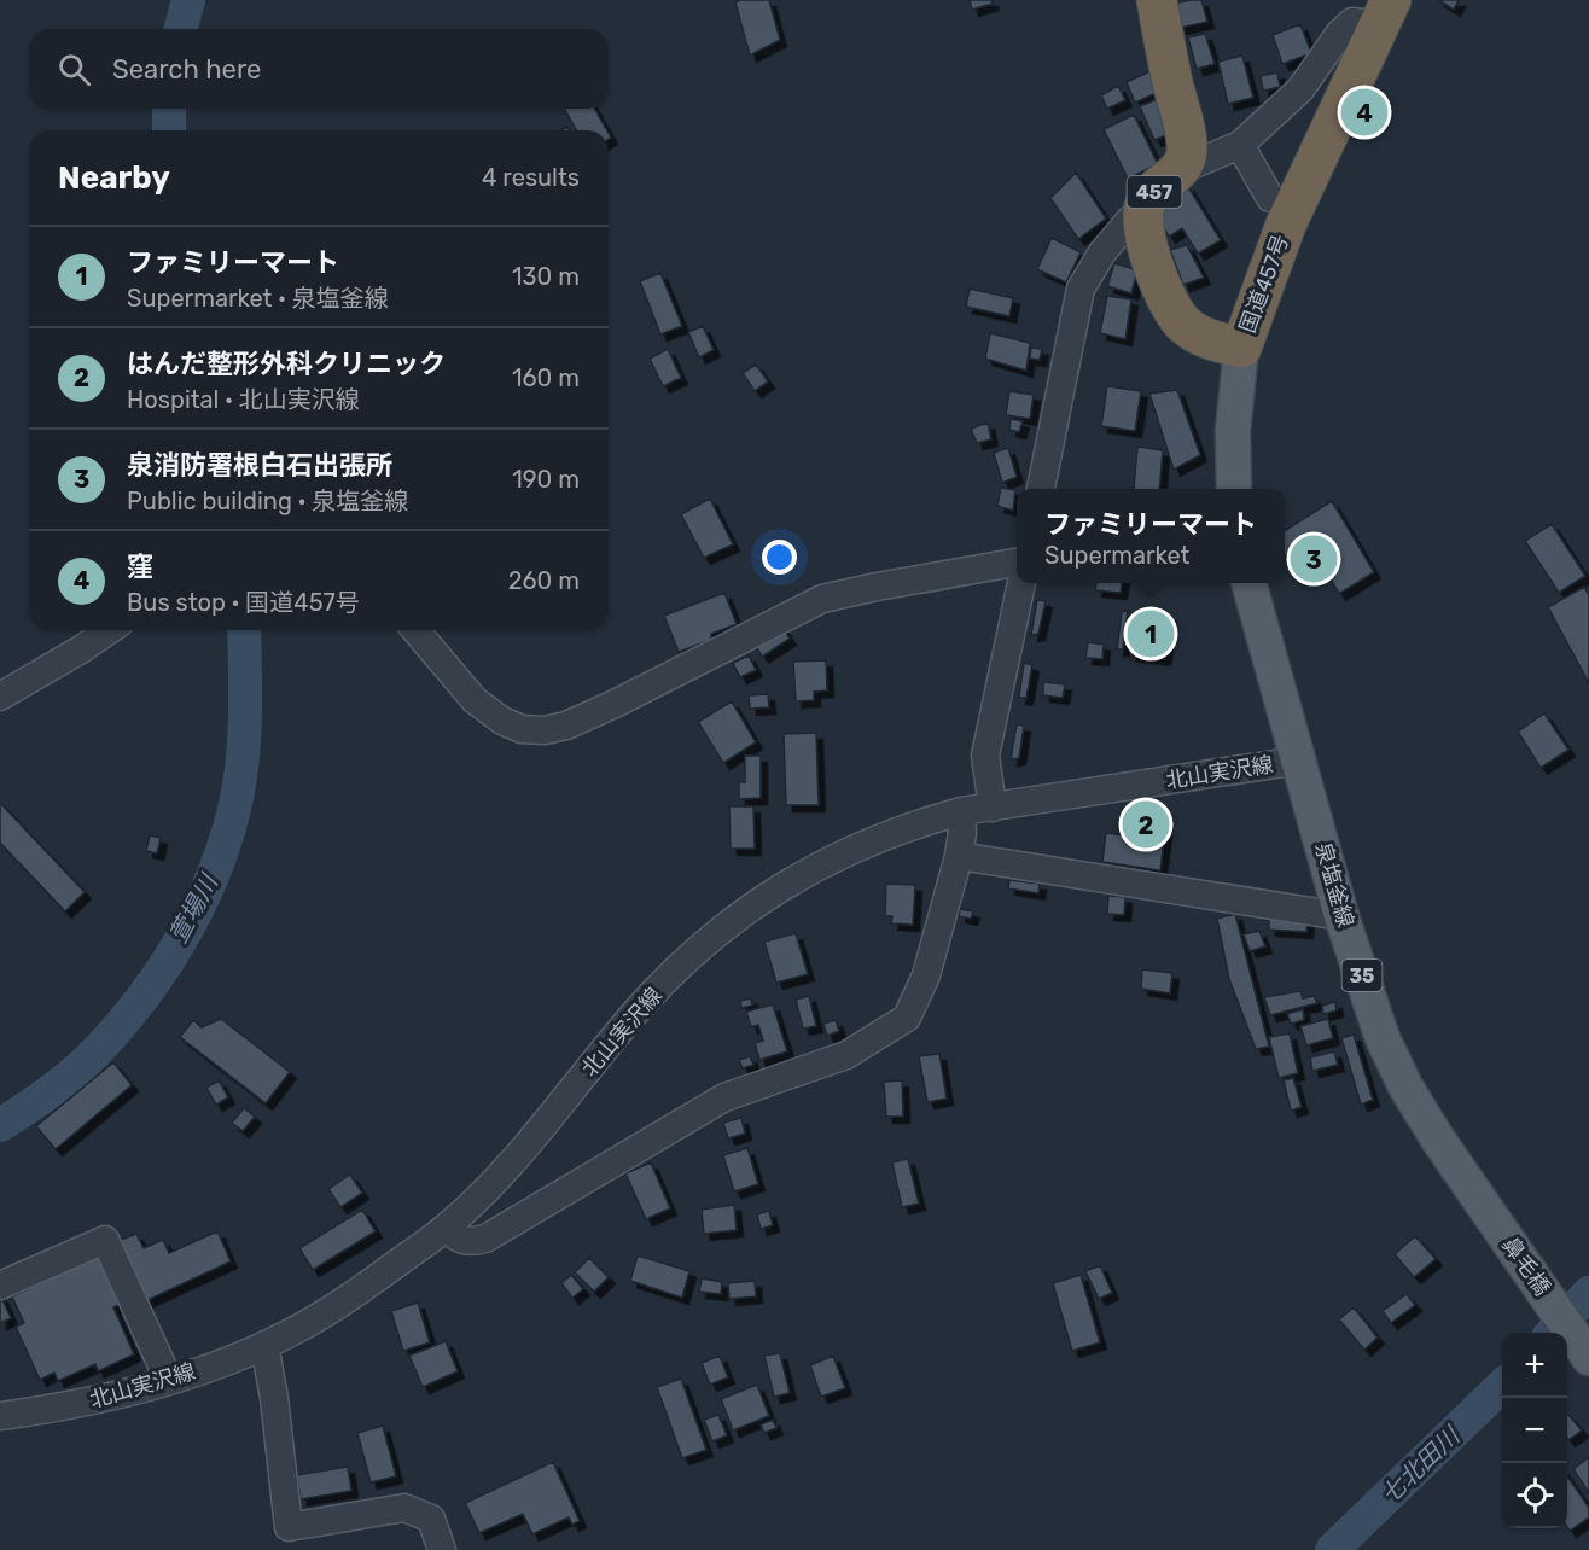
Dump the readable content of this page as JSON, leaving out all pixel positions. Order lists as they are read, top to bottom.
{
  "streets": {
    "highway": ["457", "国道457号"],
    "main road": ["泉塩釜線", "35", "鼻毛橋"],
    "street": ["北山実沢線"]
  },
  "crossings": [
    ["457", "国道457号"],
    ["北山実沢線", "泉塩釜線"],
    ["泉塩釜線", "鼻毛橋"]
  ],
  "water": ["萱場川", "七北田川"],
  "page": {
    "search": "Search here",
    "pins": [
      "4",
      "3",
      "1",
      "2"
    ],
    "heading": ["Nearby", "4 results"],
    "list": [
      {
        "mark": "1",
        "name": "ファミリーマート",
        "note": "Supermarket · 泉塩釜線",
        "value": "130 m"
      },
      {
        "mark": "2",
        "name": "はんだ整形外科クリニック",
        "note": "Hospital · 北山実沢線",
        "value": "160 m"
      },
      {
        "mark": "3",
        "name": "泉消防署根白石出張所",
        "note": "Public building · 泉塩釜線",
        "value": "190 m"
      },
      {
        "mark": "4",
        "name": "窪",
        "note": "Bus stop · 国道457号",
        "value": "260 m"
      }
    ],
    "popup": ["ファミリーマート", "Supermarket"],
    "map_buttons": ["+", "−"]
  }
}
